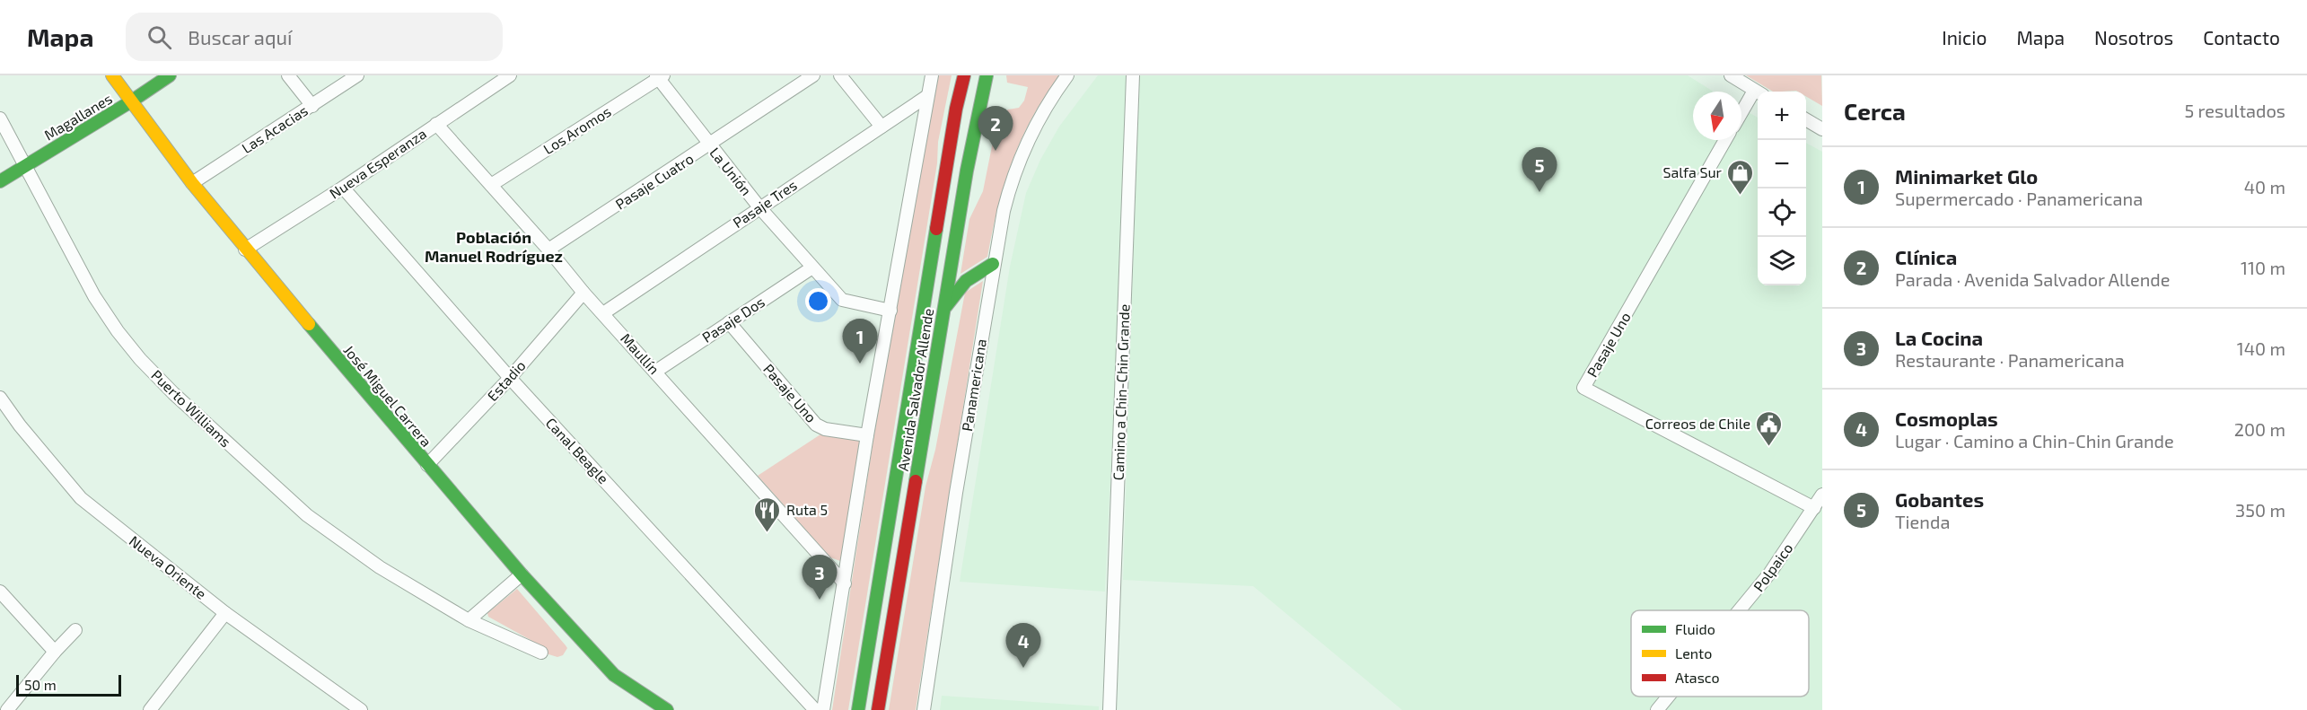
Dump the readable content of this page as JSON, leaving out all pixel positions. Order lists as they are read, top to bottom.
{
  "streets": {
    "main road": ["Magallanes", "Avenida Salvador Allende", "José Miguel Carrera"],
    "street": [
      "Las Acacias",
      "Los Aromos",
      "Nueva Esperanza",
      "La Unión",
      "Pasaje Cuatro",
      "Pasaje Tres",
      "Pasaje Dos",
      "Pasaje Uno",
      "Maullín",
      "Estadio",
      "Panamericana",
      "Camino a Chin-Chin Grande",
      "Puerto Williams",
      "Canal Beagle",
      "Nueva Oriente",
      "Polpaico"
    ]
  },
  "crossings": [
    ["Magallanes", "José Miguel Carrera"],
    ["Magallanes", "Puerto Williams"],
    ["Las Acacias", "José Miguel Carrera"],
    ["Los Aromos", "La Unión"],
    ["Los Aromos", "Maullín"],
    ["Nueva Esperanza", "Maullín"],
    ["Nueva Esperanza", "José Miguel Carrera"],
    ["Nueva Esperanza", "Canal Beagle"],
    ["La Unión", "Pasaje Cuatro"],
    ["La Unión", "Pasaje Tres"],
    ["La Unión", "Pasaje Dos"],
    ["Pasaje Cuatro", "Maullín"],
    ["Pasaje Tres", "Maullín"],
    ["Pasaje Dos", "Pasaje Uno"],
    ["Pasaje Dos", "Maullín"],
    ["Pasaje Uno", "Polpaico"],
    ["Maullín", "Estadio"],
    ["Estadio", "José Miguel Carrera"],
    ["Estadio", "Canal Beagle"]
  ],
  "districts": ["Población Manuel Rodríguez"],
  "places": {
    "shop": ["Salfa Sur"],
    "public building": ["Correos de Chile"],
    "restaurant": ["Ruta 5"]
  },
  "legend": ["Fluido", "Lento", "Atasco"],
  "scale_bar": "50 m",
  "north": "bottom",
  "page": {
    "header": "Mapa",
    "search": "Buscar aquí",
    "nav": [
      "Inicio",
      "Mapa",
      "Nosotros",
      "Contacto"
    ],
    "heading": ["Cerca", "5 resultados"],
    "map_buttons": ["+", "−"],
    "pins": [
      "2",
      "5",
      "1",
      "3",
      "4"
    ],
    "list": [
      {
        "mark": "1",
        "name": "Minimarket Glo",
        "note": "Supermercado · Panamericana",
        "value": "40 m"
      },
      {
        "mark": "2",
        "name": "Clínica",
        "note": "Parada · Avenida Salvador Allende",
        "value": "110 m"
      },
      {
        "mark": "3",
        "name": "La Cocina",
        "note": "Restaurante · Panamericana",
        "value": "140 m"
      },
      {
        "mark": "4",
        "name": "Cosmoplas",
        "note": "Lugar · Camino a Chin-Chin Grande",
        "value": "200 m"
      },
      {
        "mark": "5",
        "name": "Gobantes",
        "note": "Tienda",
        "value": "350 m"
      }
    ],
    "scale": "50 m"
  }
}
